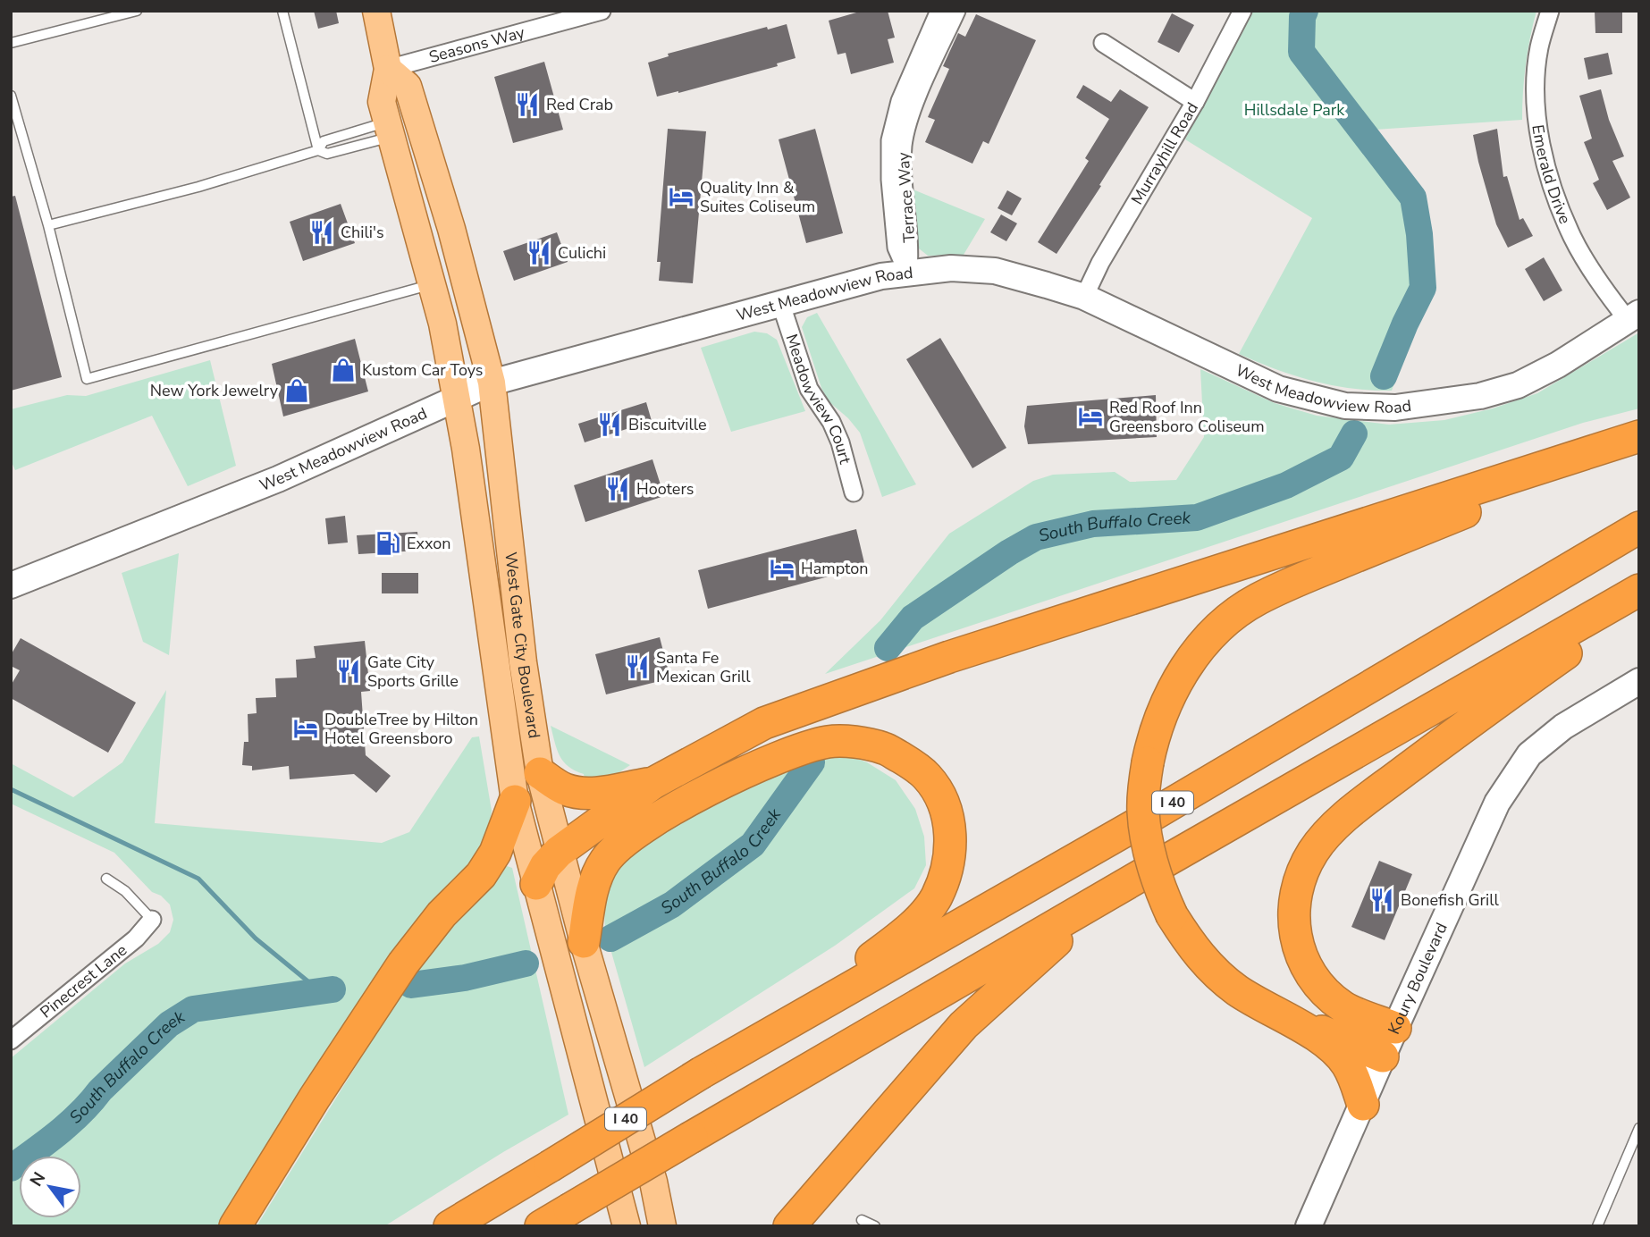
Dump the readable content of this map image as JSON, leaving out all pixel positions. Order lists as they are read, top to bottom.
{
  "streets": {
    "highway": ["I 40"],
    "main road": ["West Gate City Boulevard"],
    "street": [
      "Seasons Way",
      "Murrayhill Road",
      "Emerald Drive",
      "Terrace Way",
      "West Meadowview Road",
      "Meadowview Court",
      "Koury Boulevard",
      "Pinecrest Lane"
    ]
  },
  "crossings": [
    ["Seasons Way", "West Gate City Boulevard"],
    ["Murrayhill Road", "West Meadowview Road"],
    ["Emerald Drive", "West Meadowview Road"],
    ["Terrace Way", "West Meadowview Road"],
    ["West Meadowview Road", "Meadowview Court"],
    ["West Meadowview Road", "West Gate City Boulevard"]
  ],
  "water": ["South Buffalo Creek"],
  "parks": ["Hillsdale Park"],
  "places": {
    "restaurant": [
      "Red Crab",
      "Chili's",
      "Culichi",
      "Biscuitville",
      "Hooters",
      "Santa Fe Mexican Grill",
      "Gate City Sports Grille",
      "Bonefish Grill"
    ],
    "hotel": [
      "Quality Inn & Suites Coliseum",
      "Red Roof Inn Greensboro Coliseum",
      "Hampton",
      "DoubleTree by Hilton Hotel Greensboro"
    ],
    "shop": ["Kustom Car Toys", "New York Jewelry"],
    "fuel station": ["Exxon"]
  },
  "north": "top left"
}
